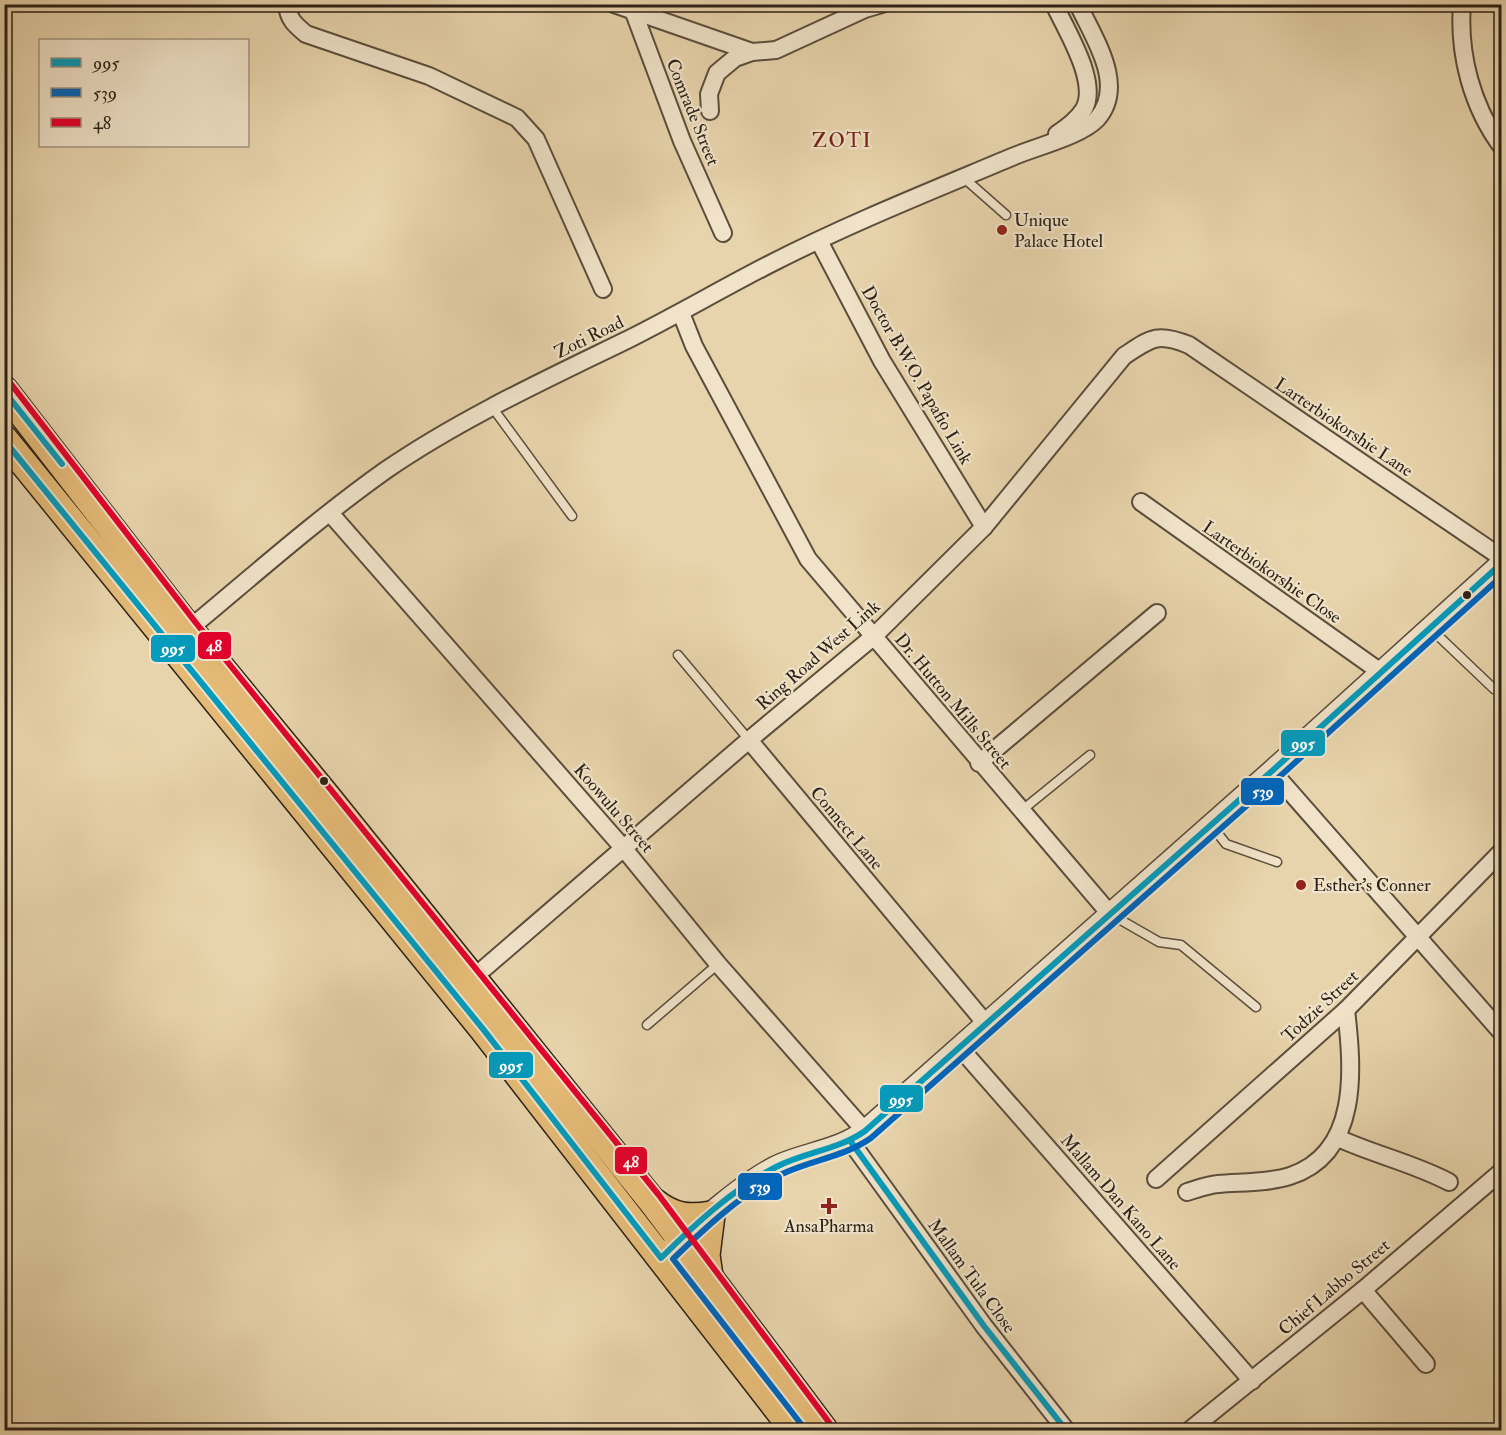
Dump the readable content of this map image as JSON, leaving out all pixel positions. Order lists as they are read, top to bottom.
{
  "streets": {
    "street": [
      "Comrade Street",
      "Zoti Road",
      "Doctor B.W.O. Papafio Link",
      "Larterbiokorshie Lane",
      "Larterbiokorshie Close",
      "Ring Road West Link",
      "Dr. Hutton Mills Street",
      "Koowulu Street",
      "Connect Lane",
      "Todzie Street",
      "Mallam Dan Kano Lane",
      "Mallam Tula Close",
      "Chief Labbo Street"
    ]
  },
  "crossings": [
    ["Zoti Road", "Doctor B.W.O. Papafio Link"],
    ["Zoti Road", "Dr. Hutton Mills Street"],
    ["Zoti Road", "Koowulu Street"],
    ["Doctor B.W.O. Papafio Link", "Ring Road West Link"],
    ["Larterbiokorshie Lane", "Ring Road West Link"],
    ["Ring Road West Link", "Dr. Hutton Mills Street"],
    ["Ring Road West Link", "Koowulu Street"],
    ["Ring Road West Link", "Connect Lane"],
    ["Koowulu Street", "Mallam Tula Close"],
    ["Mallam Dan Kano Lane", "Chief Labbo Street"]
  ],
  "districts": ["ZOTI"],
  "places": {
    "other": ["Unique Palace Hotel", "Esther's Conner"],
    "health": ["AnsaPharma"]
  },
  "lines": ["transit line 48", "transit line 995", "transit line 539"],
  "legend": ["995", "539", "48"]
}
